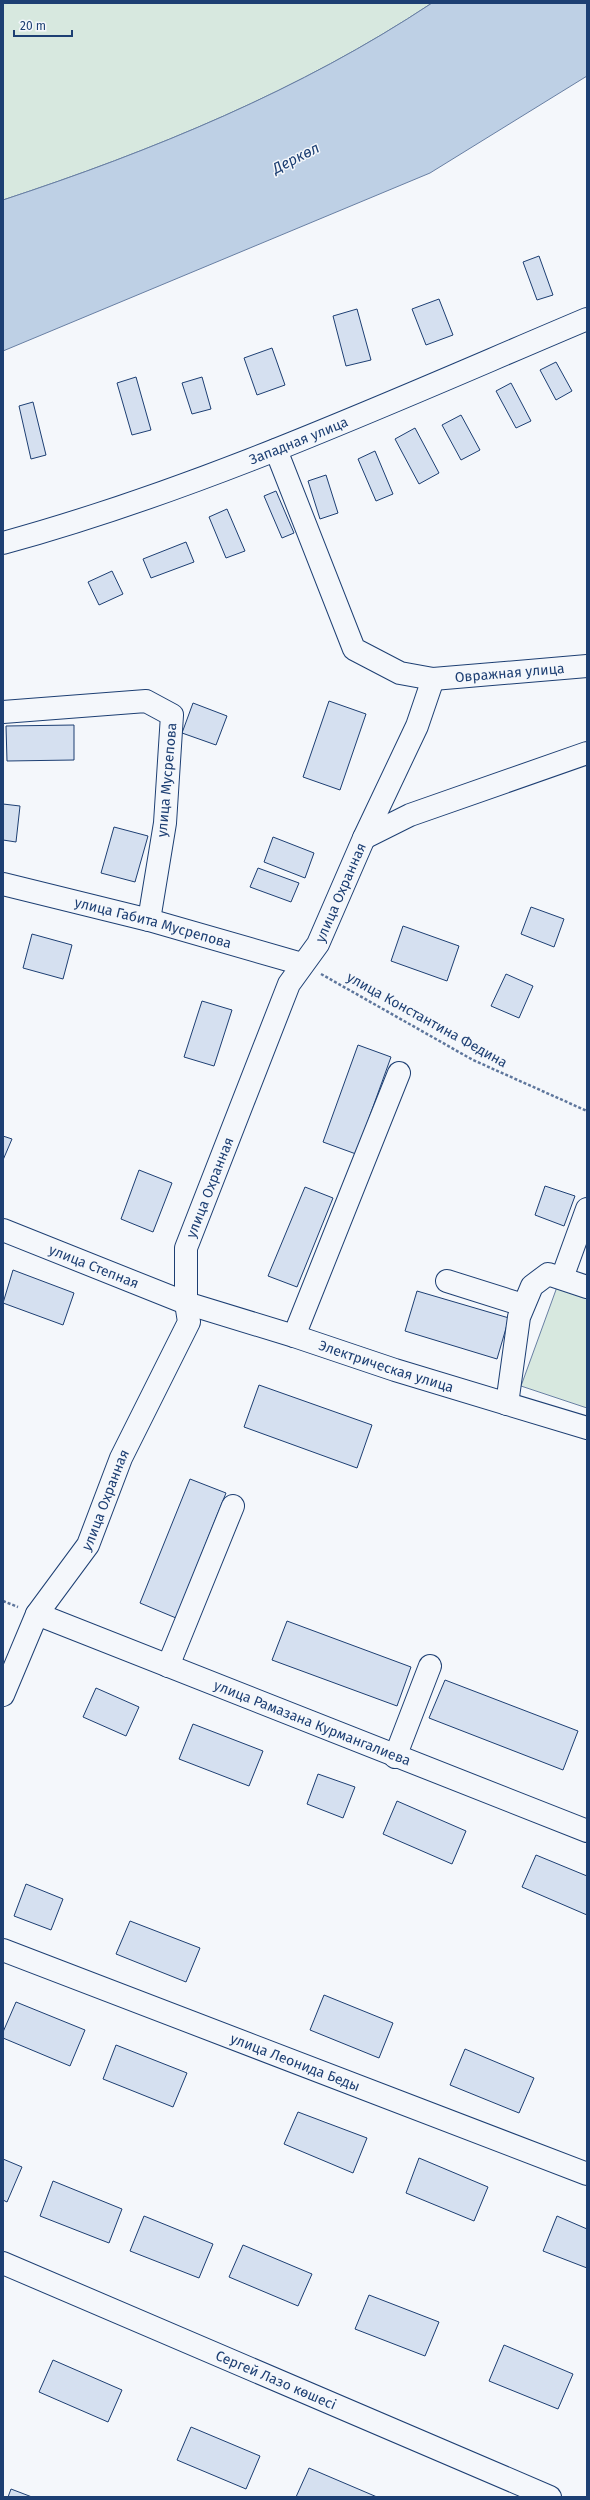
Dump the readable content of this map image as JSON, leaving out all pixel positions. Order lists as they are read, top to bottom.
{
  "streets": {
    "street": [
      "Западная улица",
      "Овражная улица",
      "улица Мусрепова",
      "улица Охранная",
      "улица Габита Мусрепова",
      "улица Степная",
      "Электрическая улица",
      "улица Рамазана Курмангалиева",
      "улица Леонида Беды",
      "Сергей Лазо көшесі"
    ],
    "path": ["улица Константина Федина"]
  },
  "crossings": [
    ["Западная улица", "Овражная улица"],
    ["Овражная улица", "улица Охранная"],
    ["улица Мусрепова", "улица Габита Мусрепова"],
    ["улица Охранная", "улица Габита Мусрепова"],
    ["улица Охранная", "улица Константина Федина"],
    ["улица Охранная", "улица Степная"],
    ["улица Охранная", "Электрическая улица"],
    ["улица Охранная", "улица Рамазана Курмангалиева"],
    ["улица Габита Мусрепова", "улица Константина Федина"],
    ["улица Степная", "Электрическая улица"]
  ],
  "water": ["Деркөл"],
  "scale_bar": "20 m"
}
